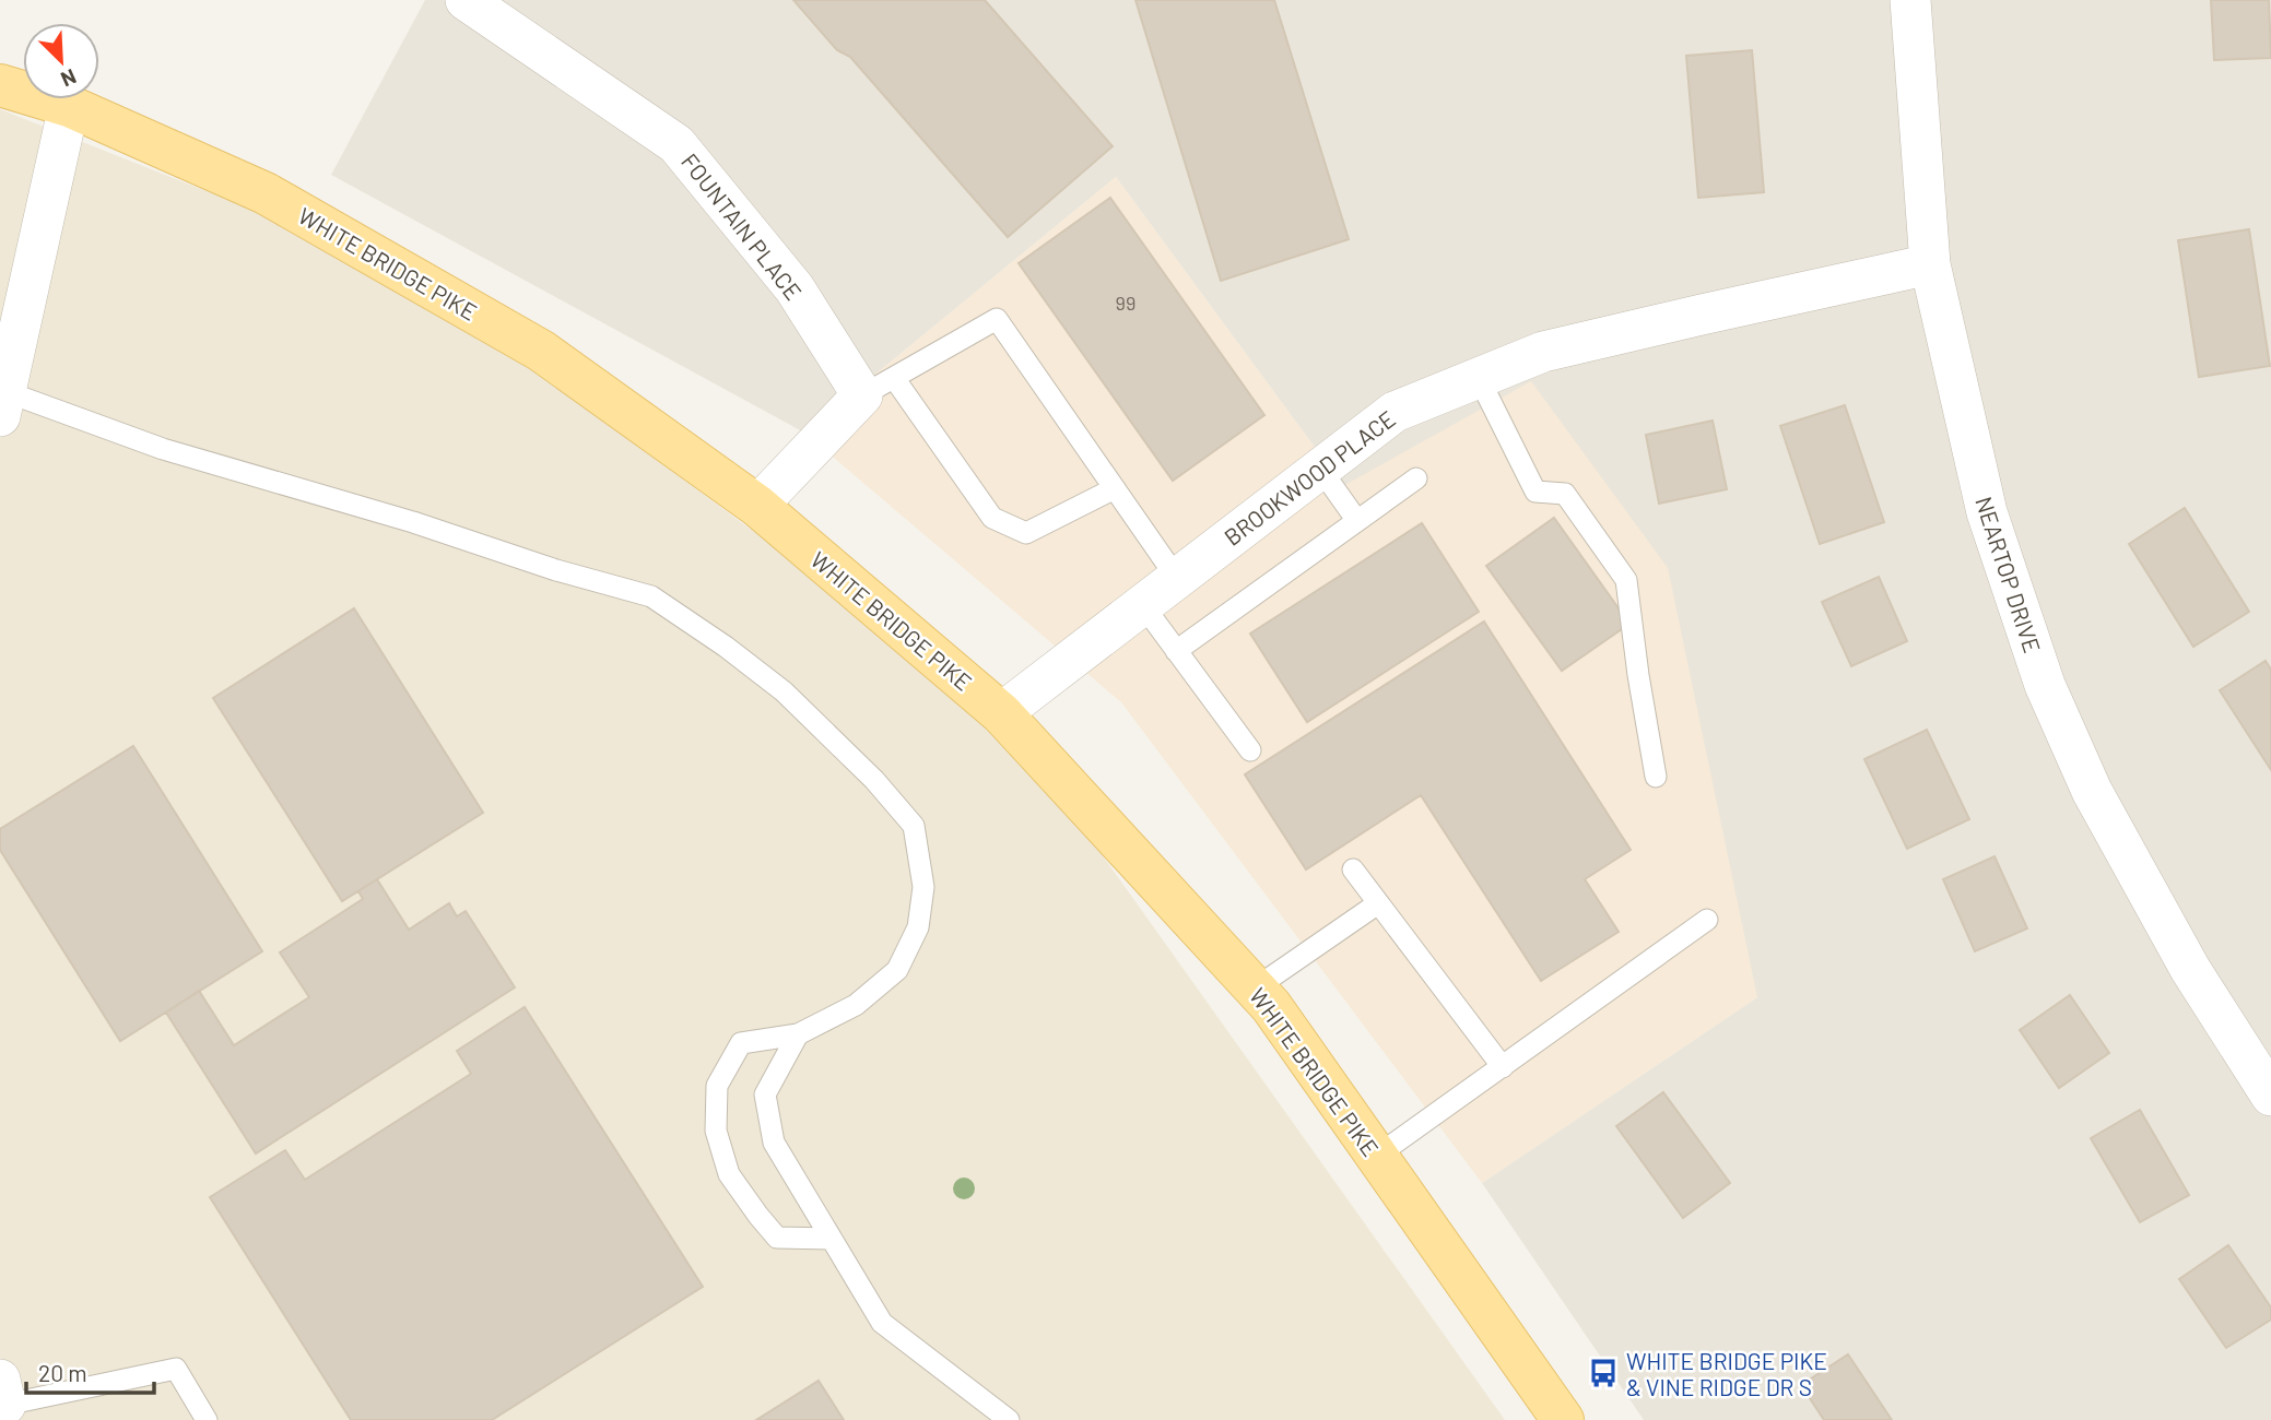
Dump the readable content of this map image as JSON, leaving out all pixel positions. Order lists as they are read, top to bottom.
{
  "streets": {
    "main road": ["WHITE BRIDGE PIKE"],
    "street": ["FOUNTAIN PLACE", "BROOKWOOD PLACE", "NEARTOP DRIVE"]
  },
  "crossings": [
    ["WHITE BRIDGE PIKE", "BROOKWOOD PLACE"],
    ["BROOKWOOD PLACE", "NEARTOP DRIVE"]
  ],
  "places": {
    "bus stop": ["WHITE BRIDGE PIKE & VINE RIDGE DR S"]
  },
  "house_numbers": ["99"],
  "scale_bar": "20 m",
  "north": "bottom right"
}
